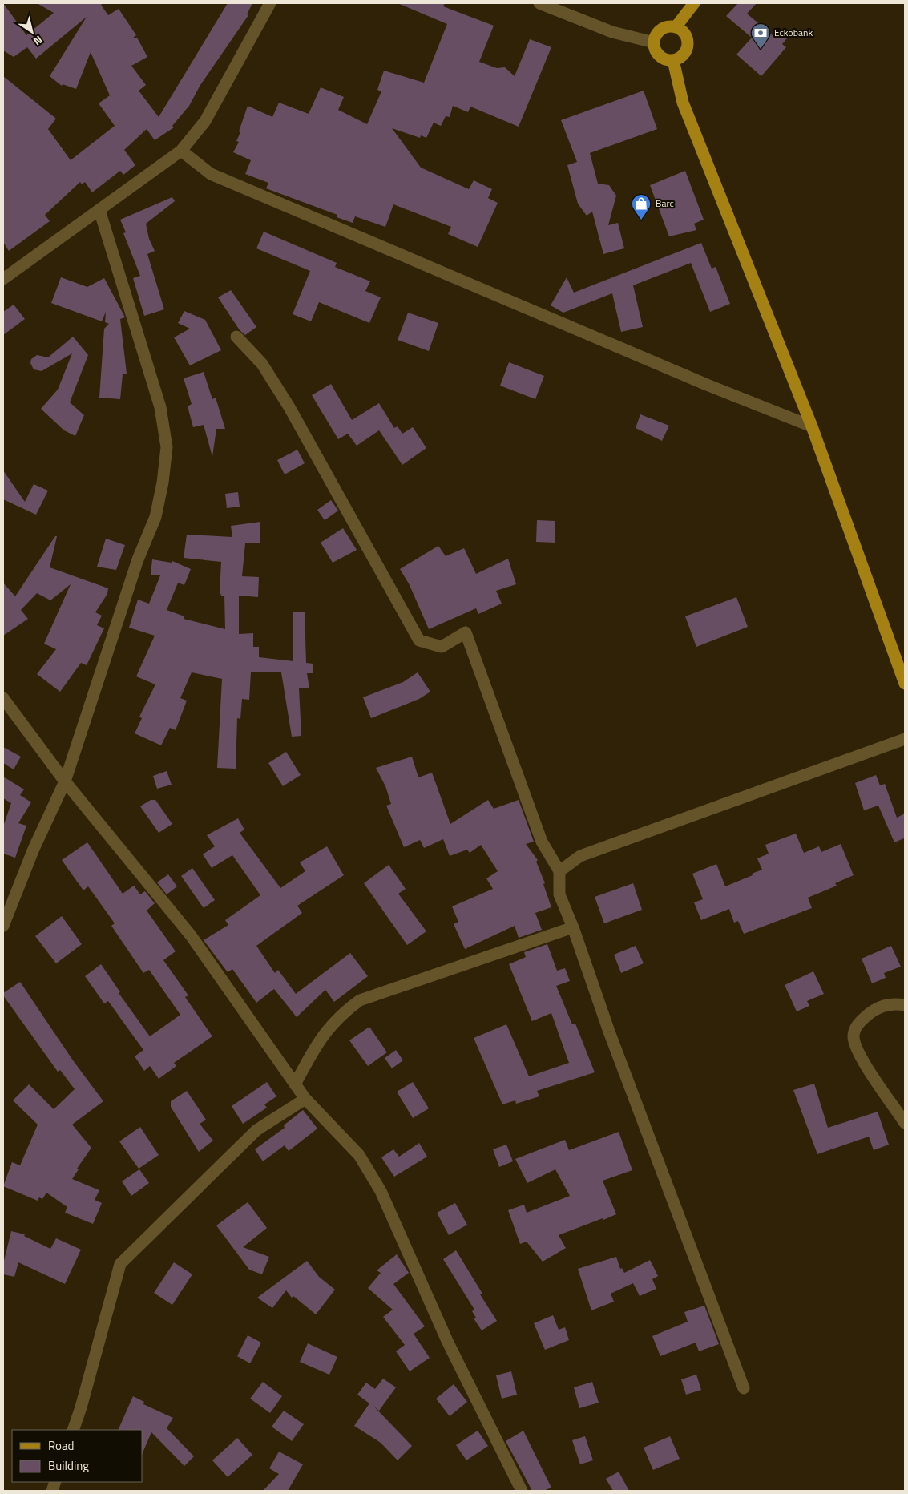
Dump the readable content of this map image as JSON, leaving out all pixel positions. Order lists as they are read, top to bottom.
{
  "places": {
    "bank": ["Eckobank"],
    "shop": ["Barc"]
  },
  "legend": ["Road", "Building"],
  "north": "bottom right"
}
